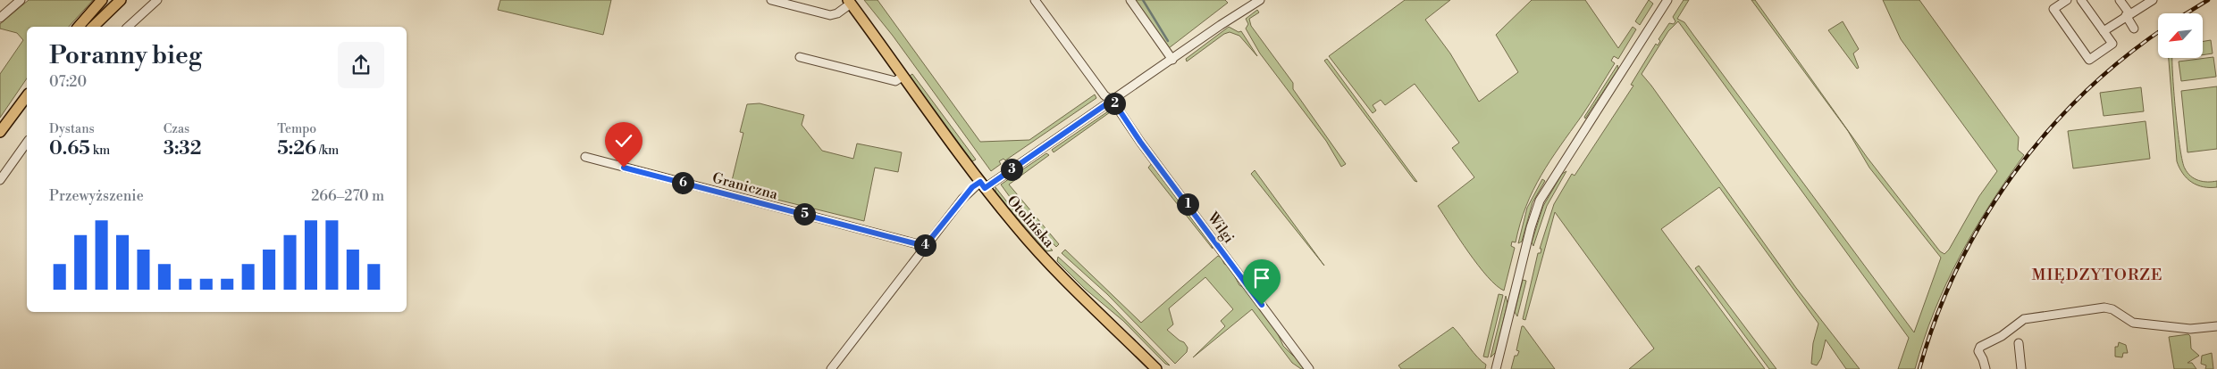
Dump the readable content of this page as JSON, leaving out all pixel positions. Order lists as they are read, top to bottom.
{
  "streets": {
    "main road": ["Otolińska"],
    "street": ["Graniczna", "Wilgi"]
  },
  "districts": ["MIĘDZYTORZE"],
  "north": "bottom left",
  "page": {
    "heading": ["Poranny bieg", "07:20"],
    "pins": [
      "2",
      "3",
      "6",
      "1",
      "5",
      "4"
    ],
    "stats": [
      ["Dystans", "0.65 km"],
      ["Czas", "3:32"],
      ["Tempo", "5:26 /km"]
    ],
    "chart": ["Przewyższenie", "266–270 m"]
  }
}
